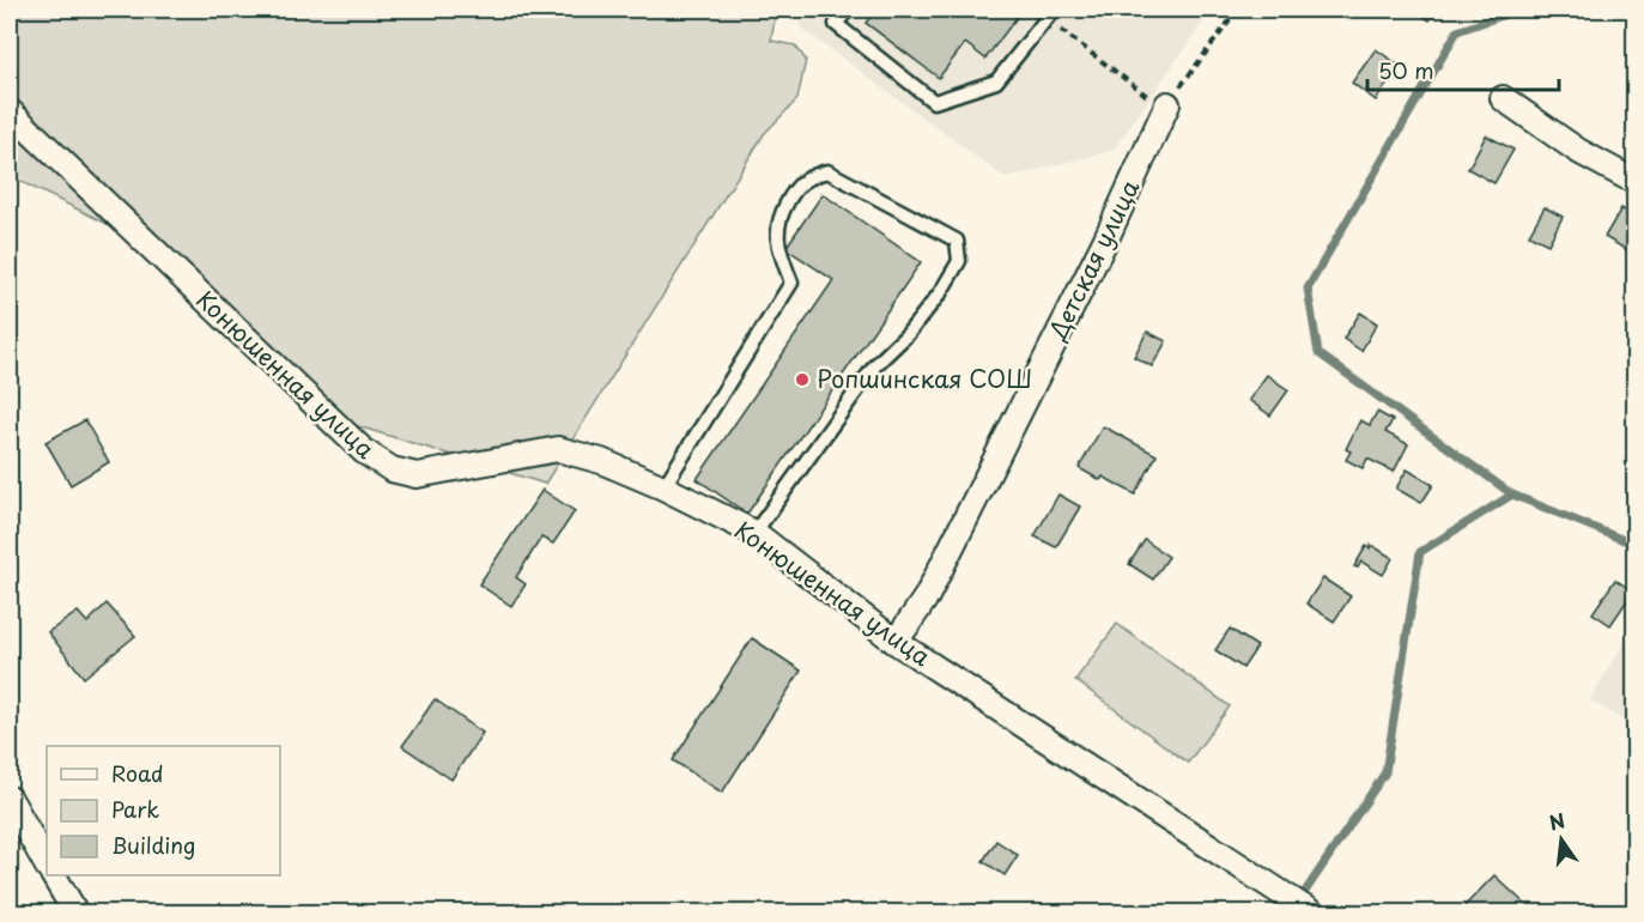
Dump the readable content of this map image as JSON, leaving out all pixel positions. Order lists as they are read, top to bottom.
{
  "streets": {
    "street": ["Детская улица", "Конюшенная улица"]
  },
  "crossings": [
    ["Детская улица", "Конюшенная улица"]
  ],
  "places": ["Ропшинская СОШ"],
  "legend": ["Road", "Park", "Building"],
  "scale_bar": "50 m",
  "north": "top"
}
